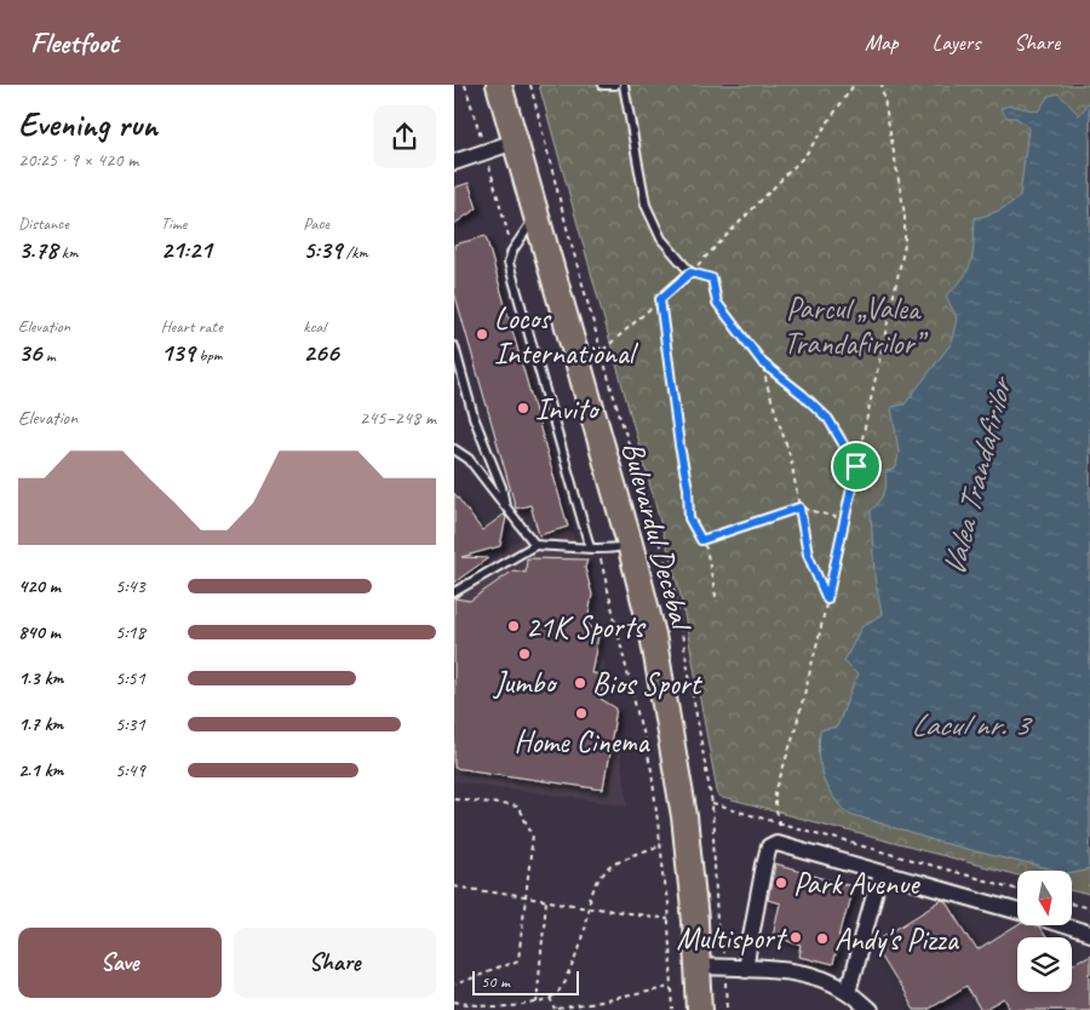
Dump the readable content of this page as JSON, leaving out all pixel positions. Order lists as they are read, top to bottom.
{
  "streets": {
    "main road": ["Bulevardul Decebal"]
  },
  "water": ["Valea Trandafirilor", "Lacul nr. 3"],
  "parks": ["Parcul „Valea Trandafirilor”"],
  "places": [
    "Locos International",
    "Invito",
    "21K Sports",
    "Jumbo",
    "Bios Sport",
    "Home Cinema",
    "Park Avenue",
    "Multisport",
    "Andy's Pizza"
  ],
  "scale_bar": "50 m",
  "north": "bottom",
  "page": {
    "header": "Fleetfoot",
    "nav": ["Map", "Layers", "Share"],
    "heading": ["Evening run", "20:25 · 9 × 420 m"],
    "stats": [
      ["Distance", "3.78 km"],
      ["Time", "21:21"],
      ["Pace", "5:39 /km"],
      ["Elevation", "36 m"],
      ["Heart rate", "139 bpm"],
      ["kcal", "266"]
    ],
    "chart": ["Elevation", "245–248 m"],
    "list": [
      {
        "name": "420 m",
        "note": "5:43"
      },
      {
        "name": "840 m",
        "note": "5:18"
      },
      {
        "name": "1.3 km",
        "note": "5:51"
      },
      {
        "name": "1.7 km",
        "note": "5:31"
      },
      {
        "name": "2.1 km",
        "note": "5:49"
      }
    ],
    "buttons": ["Save", "Share"],
    "scale": "50 m"
  }
}
